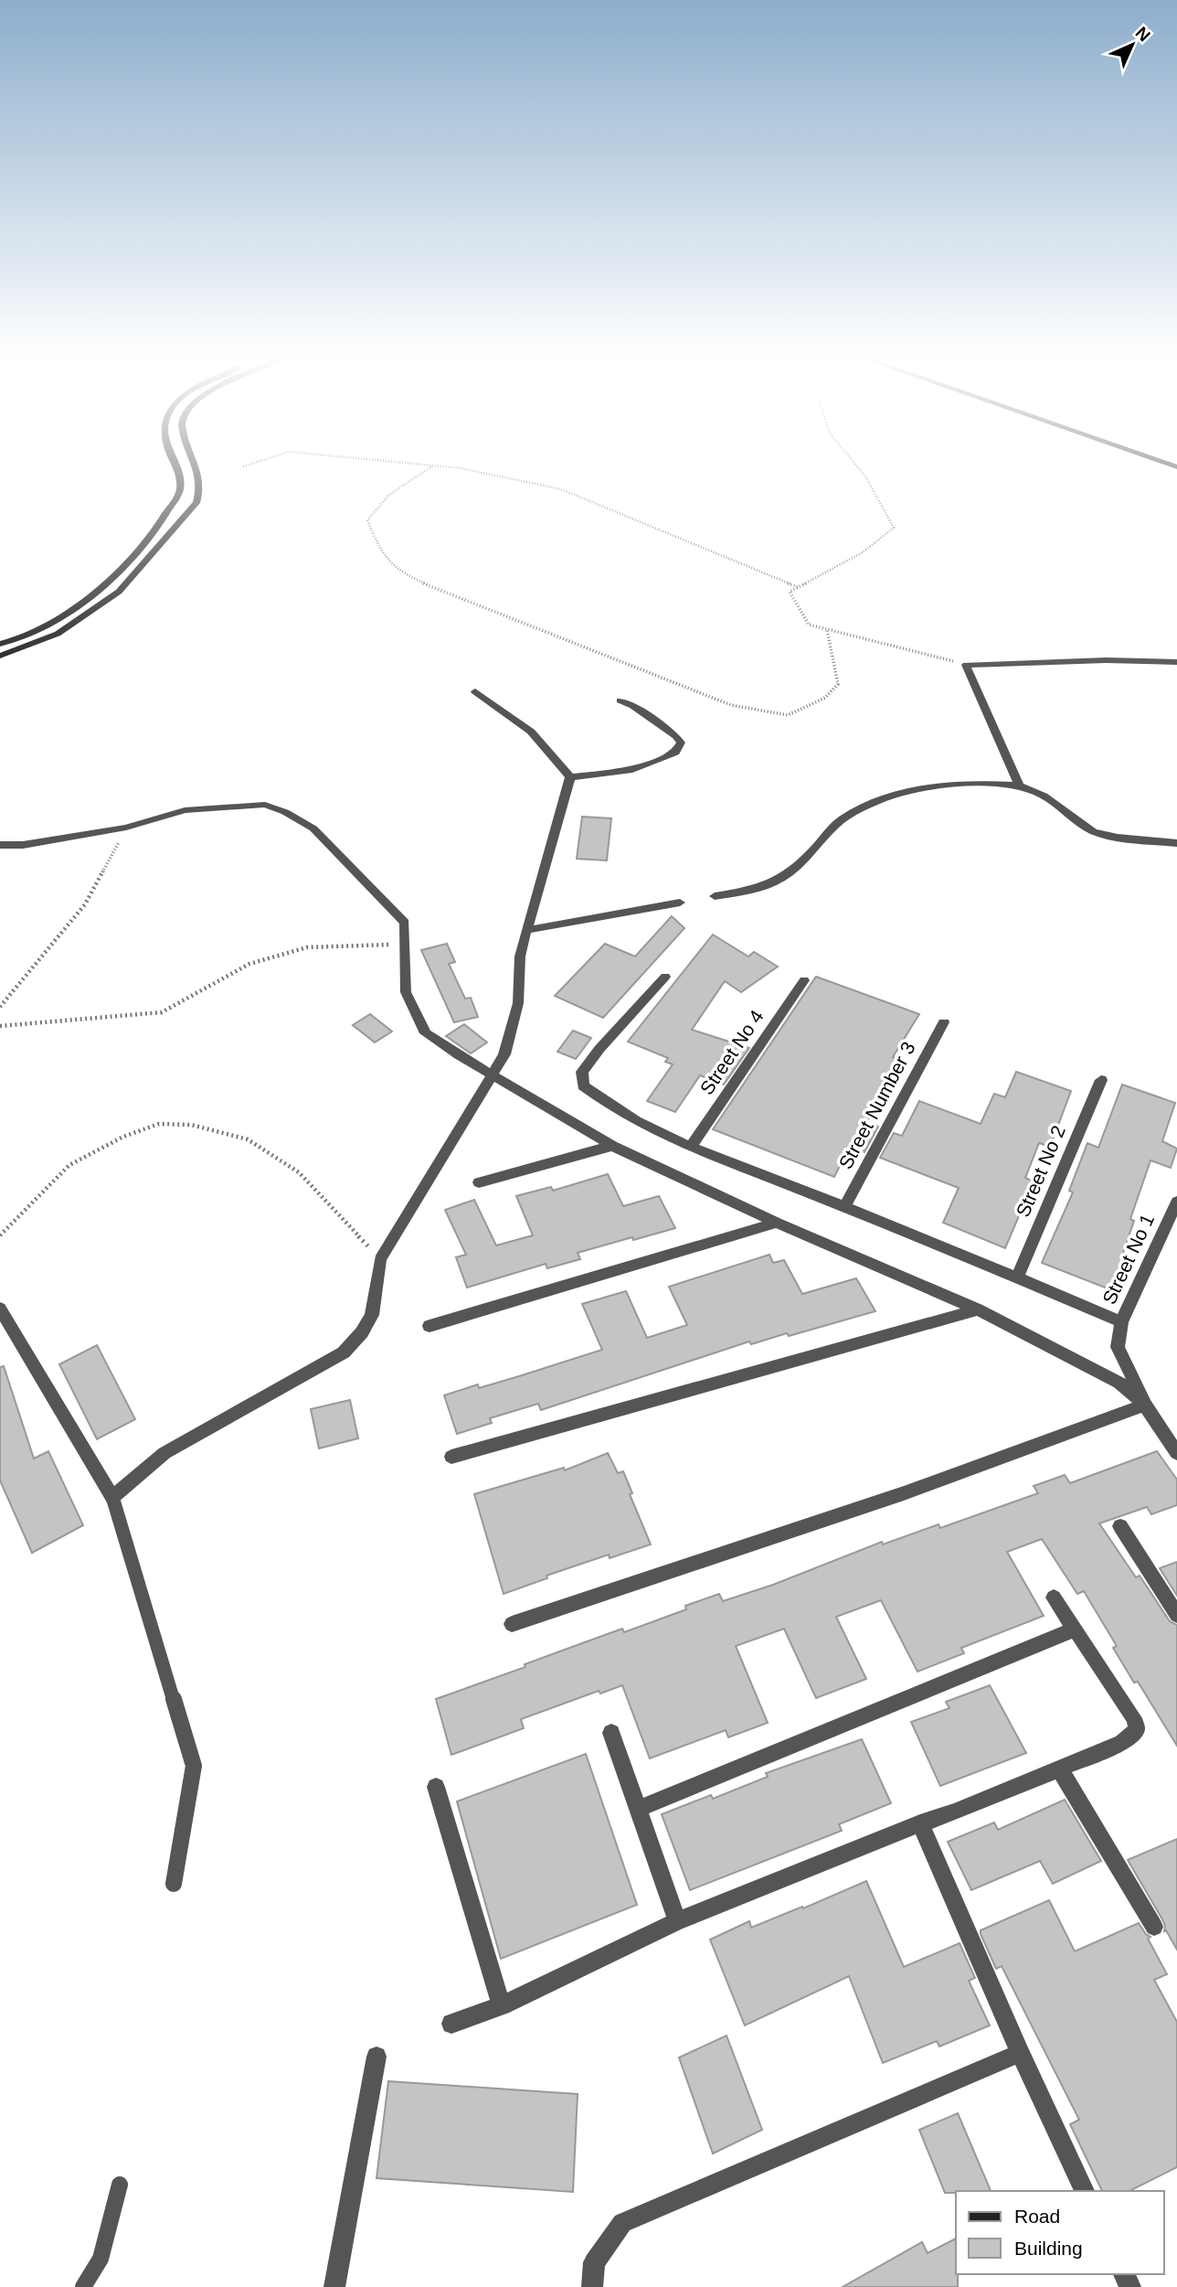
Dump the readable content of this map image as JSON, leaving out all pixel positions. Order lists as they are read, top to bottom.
{
  "streets": {
    "street": [
      "Street No 4",
      "Street Number 3",
      "Street No 2",
      "Street No 1"
    ]
  },
  "legend": ["Road", "Building"],
  "north": "top right"
}
